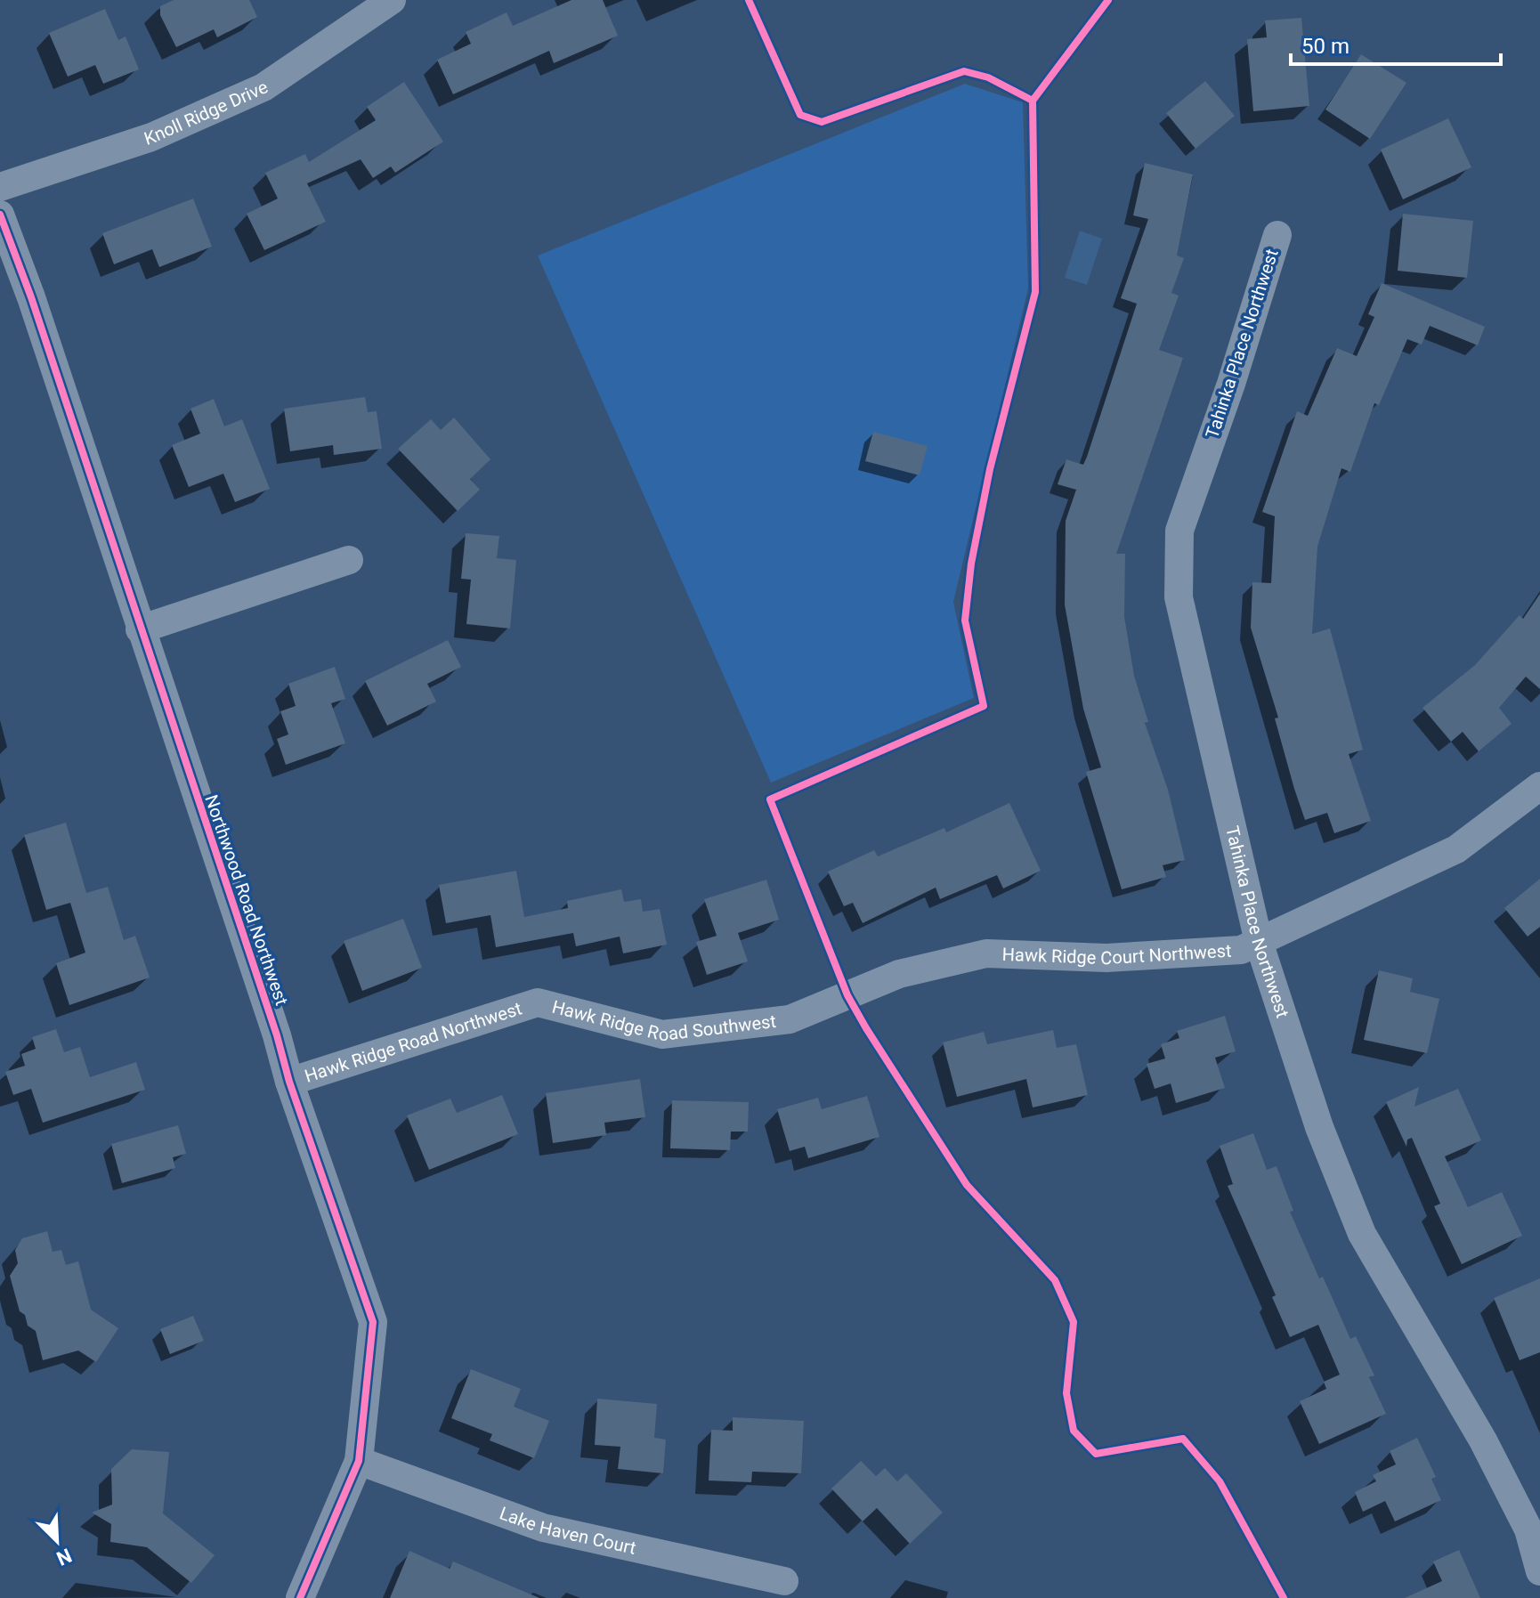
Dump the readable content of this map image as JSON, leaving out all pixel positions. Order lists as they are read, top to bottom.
{
  "streets": {
    "street": [
      "Knoll Ridge Drive",
      "Tahinka Place Northwest",
      "Northwood Road Northwest",
      "Hawk Ridge Court Northwest",
      "Hawk Ridge Road Southwest",
      "Hawk Ridge Road Northwest",
      "Lake Haven Court"
    ]
  },
  "crossings": [
    ["Tahinka Place Northwest", "Hawk Ridge Court Northwest"],
    ["Northwood Road Northwest", "Hawk Ridge Road Northwest"],
    ["Northwood Road Northwest", "Lake Haven Court"],
    ["Hawk Ridge Court Northwest", "Hawk Ridge Road Southwest"],
    ["Hawk Ridge Road Southwest", "Hawk Ridge Road Northwest"]
  ],
  "scale_bar": "50 m",
  "north": "bottom right"
}
